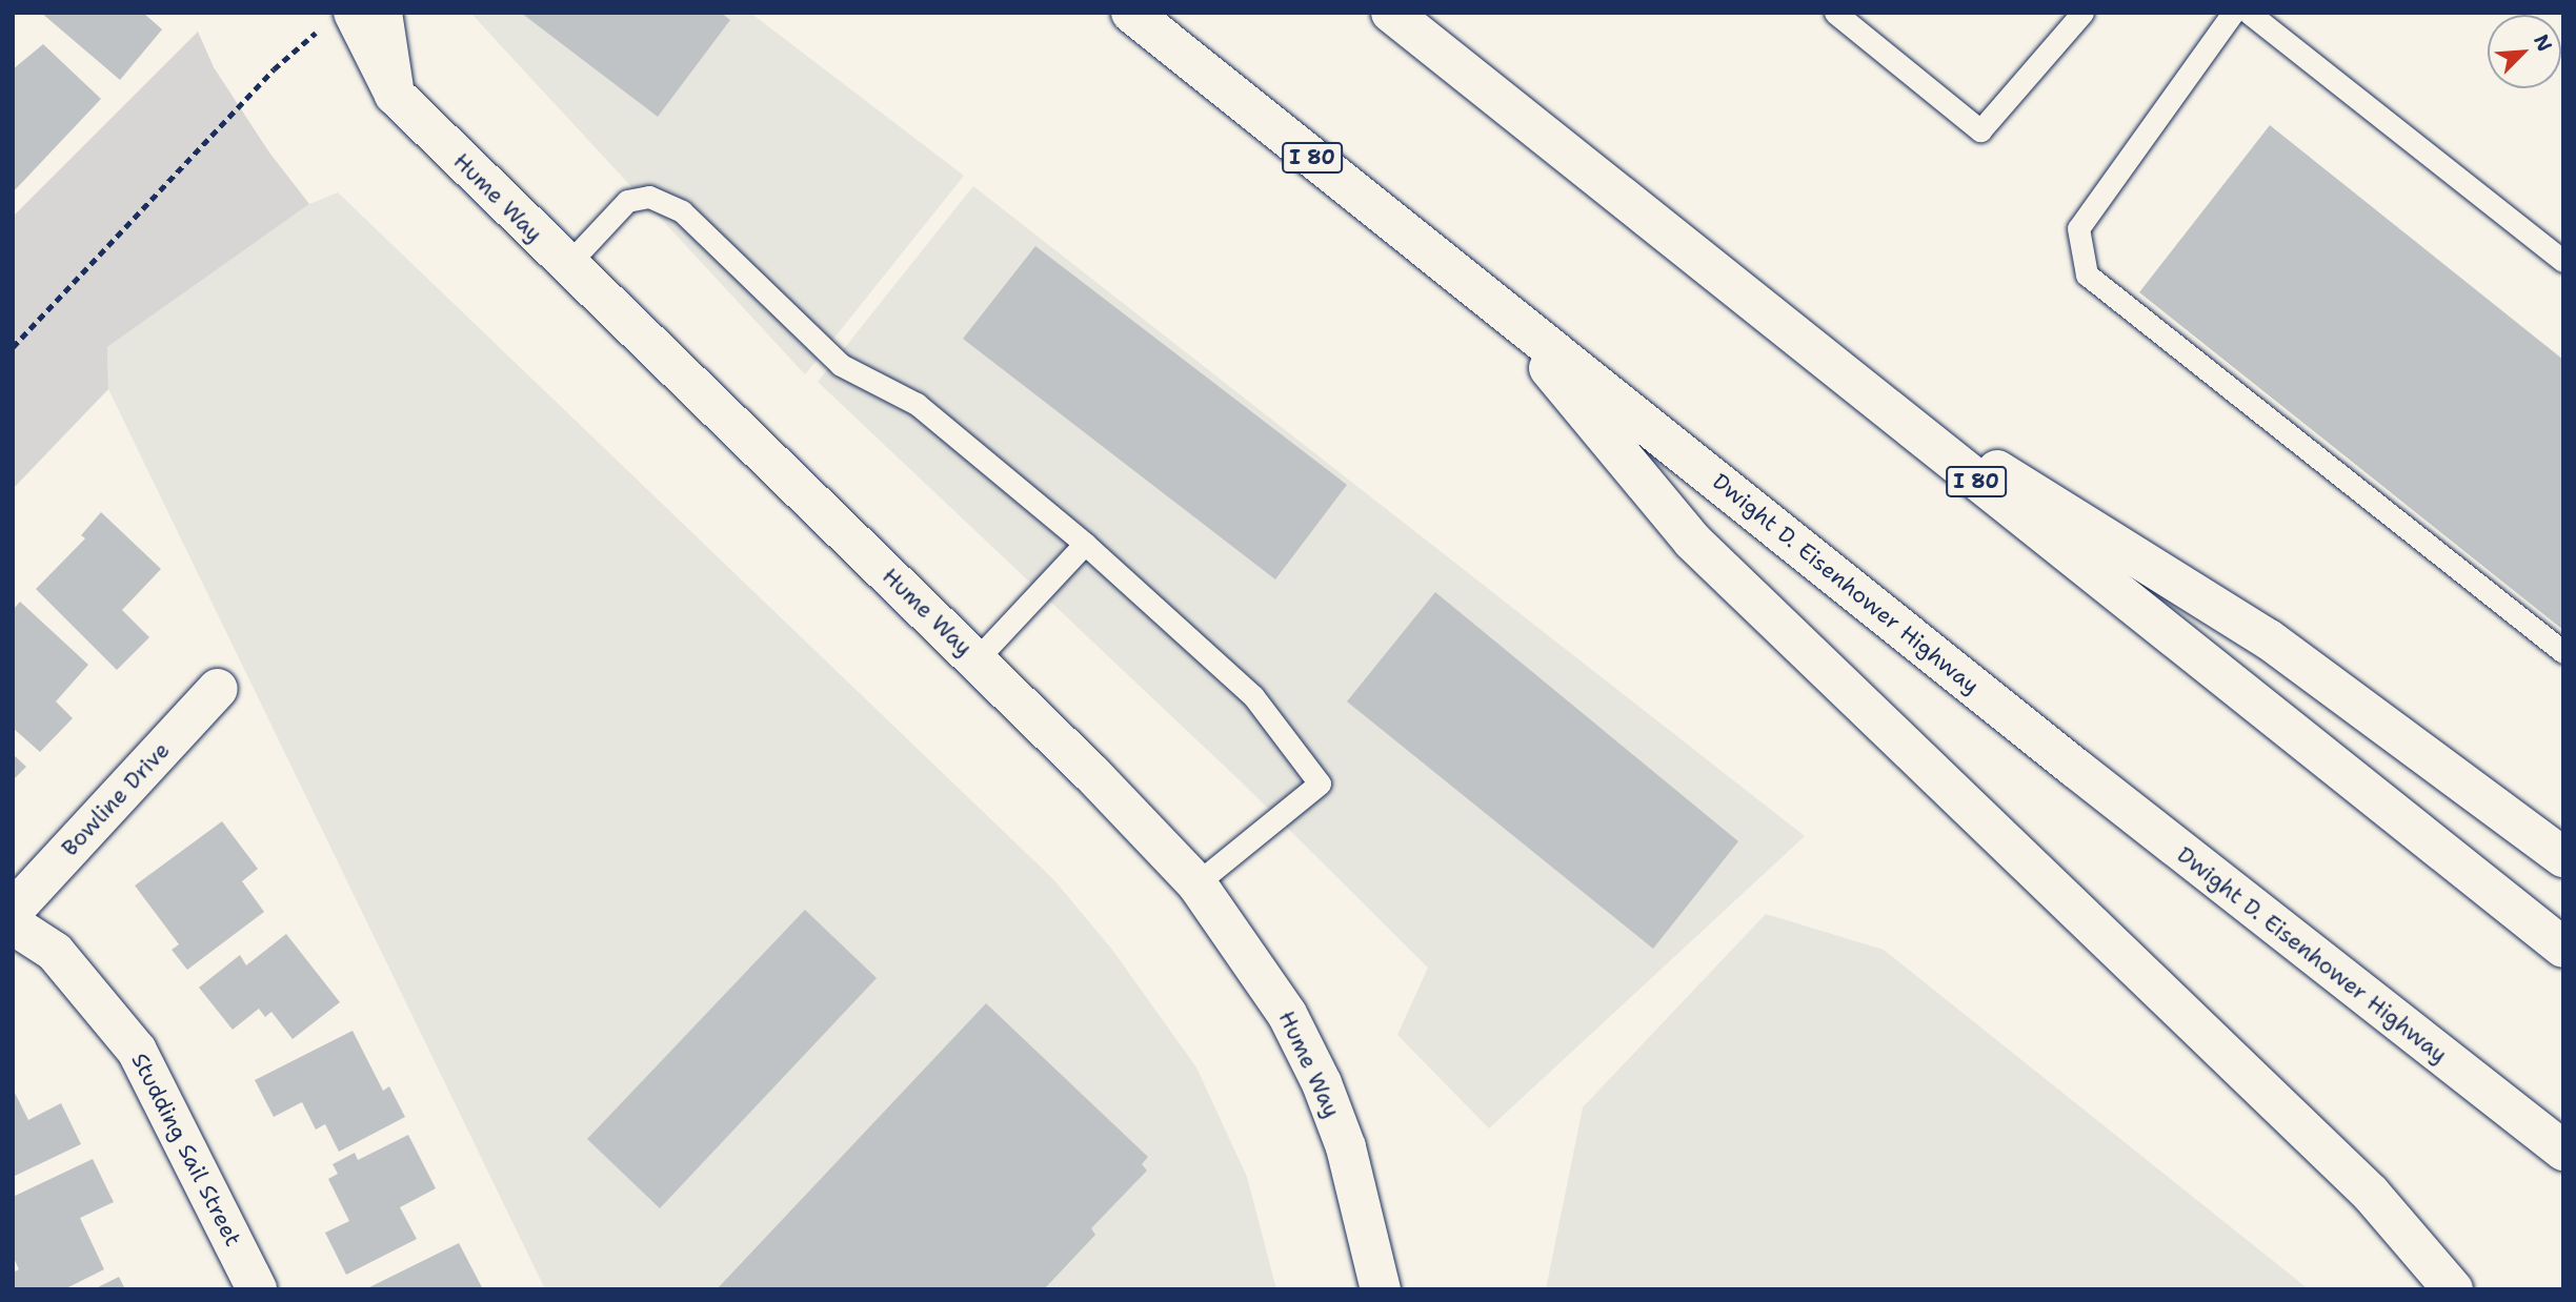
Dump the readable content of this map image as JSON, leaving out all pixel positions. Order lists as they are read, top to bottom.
{
  "streets": {
    "main road": [
      "I 80",
      "Hume Way",
      "Dwight D. Eisenhower Highway",
      "Bowline Drive",
      "Studding Sail Street"
    ]
  },
  "north": "top right"
}
